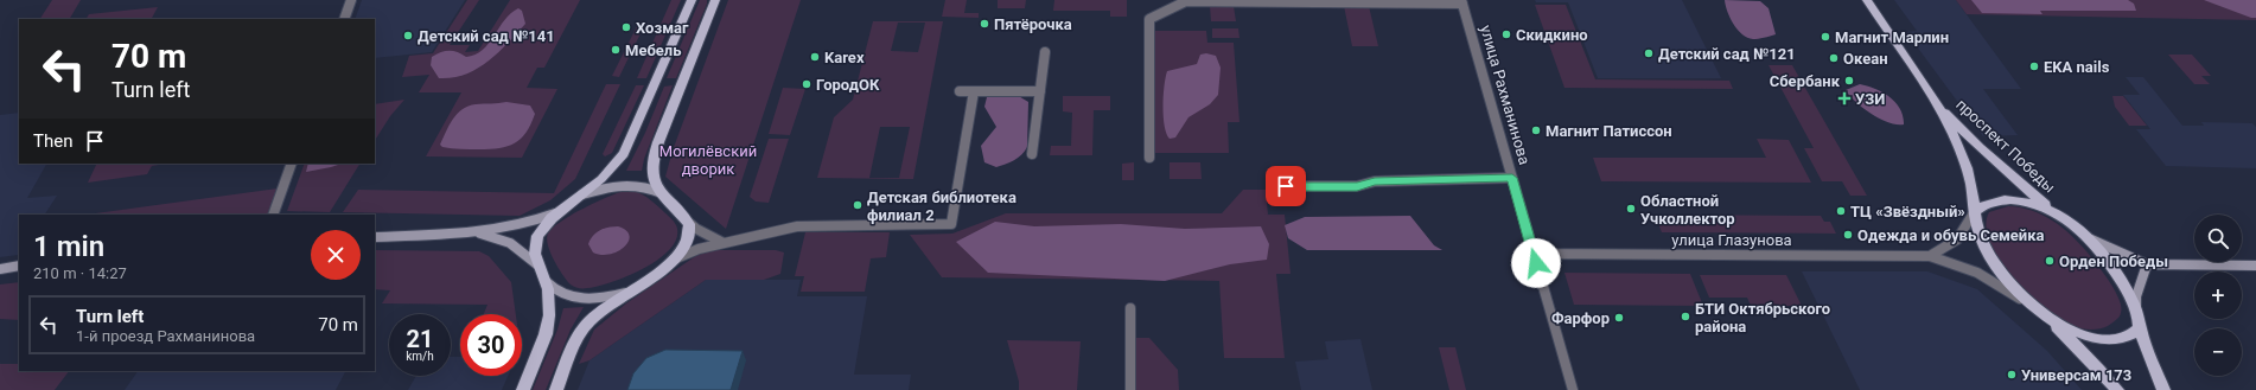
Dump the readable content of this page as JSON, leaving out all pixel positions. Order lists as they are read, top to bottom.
{
  "streets": {
    "main road": ["проспект Победы"],
    "street": ["улица Рахманинова", "улица Глазунова"]
  },
  "crossings": [
    ["улица Рахманинова", "улица Глазунова"],
    ["проспект Победы", "улица Глазунова"]
  ],
  "parks": ["Могилёвский дворик"],
  "places": {
    "other": [
      "Пятёрочка",
      "Хозмаг",
      "Скидкино",
      "Детский сад №141",
      "Магнит Марлин",
      "Мебель",
      "Детский сад №121",
      "Karex",
      "Океан",
      "EKA nails",
      "Сбербанк",
      "ГородОК",
      "Магнит Патиссон",
      "Детская библиотека филиал 2",
      "Областной Учколлектор",
      "ТЦ «Звёздный»",
      "Одежда и обувь Семейка",
      "Орден Победы",
      "БТИ Октябрьского района",
      "Фарфор",
      "Универсам 173"
    ],
    "health": ["УЗИ"]
  },
  "page": {
    "turn": ["70 m", "Turn left"],
    "then": "Then",
    "map_buttons": ["+", "−"],
    "heading": ["1 min", "210 m · 14:27"],
    "list": [
      {
        "name": "Turn left",
        "note": "1-й проезд Рахманинова",
        "value": "70 m"
      }
    ],
    "speed": "21 km/h",
    "limit": "30"
  }
}
